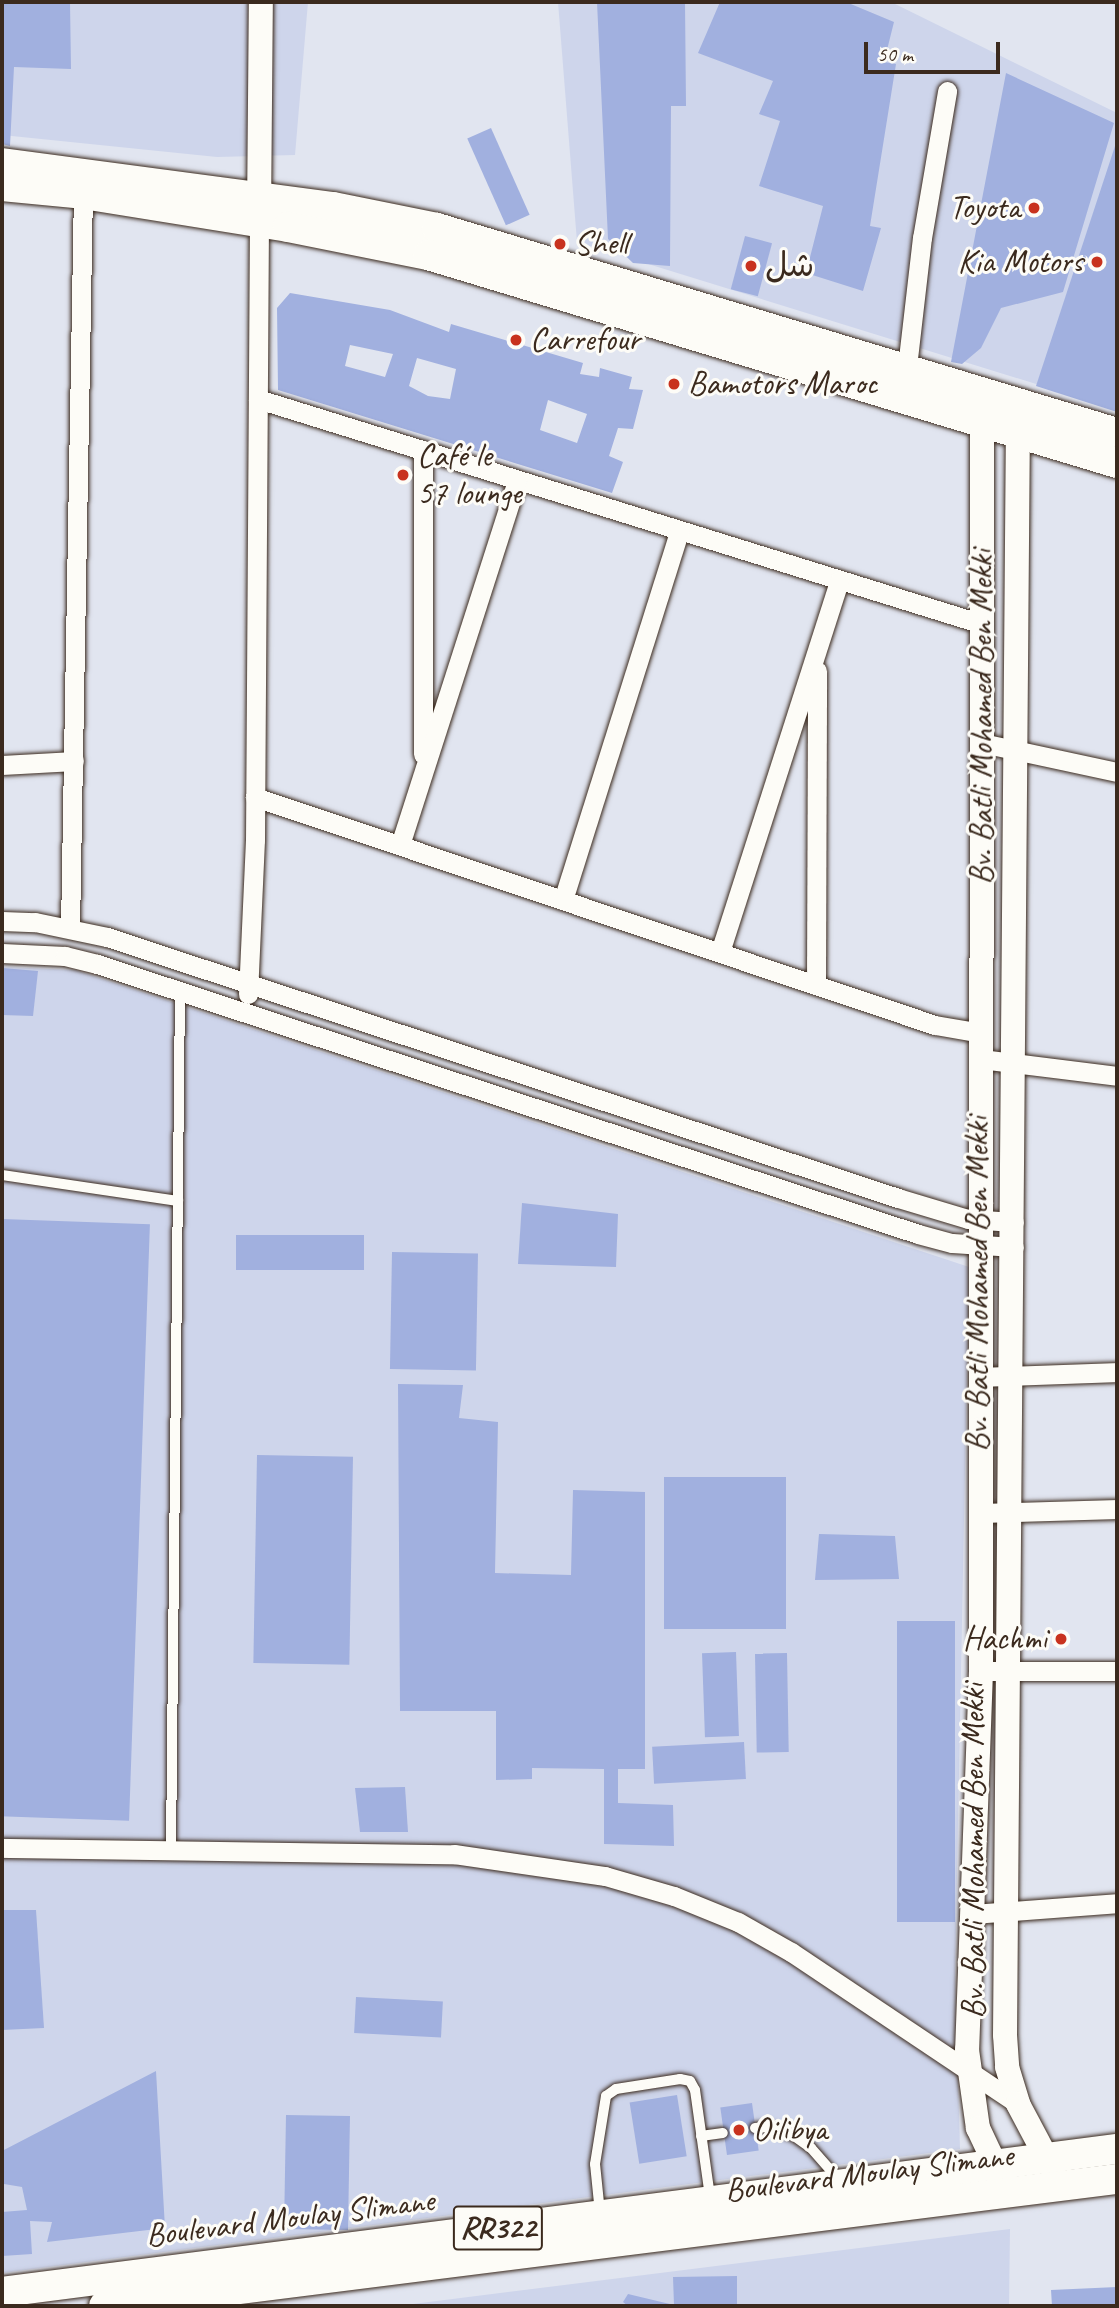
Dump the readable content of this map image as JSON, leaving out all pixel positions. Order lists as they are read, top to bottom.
{
  "streets": {
    "main road": ["Boulevard Moulay Slimane", "RR322"],
    "street": ["Bv. Batli Mohamed Ben Mekki"]
  },
  "crossings": [
    ["Bv. Batli Mohamed Ben Mekki", "Boulevard Moulay Slimane"],
    ["Bv. Batli Mohamed Ben Mekki", "RR322"],
    ["Boulevard Moulay Slimane", "RR322"]
  ],
  "places": [
    "Toyota",
    "Shell",
    "Kia Motors",
    "شل",
    "Carrefour",
    "Bamotors Maroc",
    "Café le 57 lounge",
    "Hachmi",
    "Oilibya"
  ],
  "scale_bar": "50 m"
}
